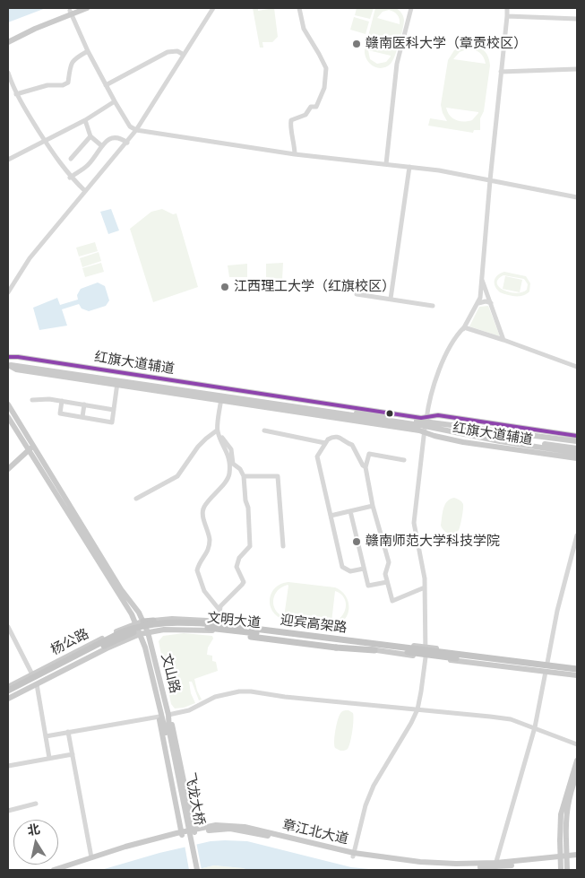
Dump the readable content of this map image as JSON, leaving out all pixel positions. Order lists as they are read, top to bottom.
{
  "streets": {
    "highway": ["文明大道", "迎宾高架路"],
    "main road": [
      "红旗大道辅道",
      "杨公路",
      "文山路",
      "飞龙大桥",
      "章江北大道"
    ]
  },
  "crossings": [
    ["文明大道", "迎宾高架路"],
    ["文明大道", "杨公路"],
    ["文明大道", "文山路"],
    ["杨公路", "文山路"],
    ["文山路", "飞龙大桥"]
  ],
  "places": ["赣南医科大学（章贡校区）", "江西理工大学（红旗校区）", "赣南师范大学科技学院"],
  "north": "top"
}
